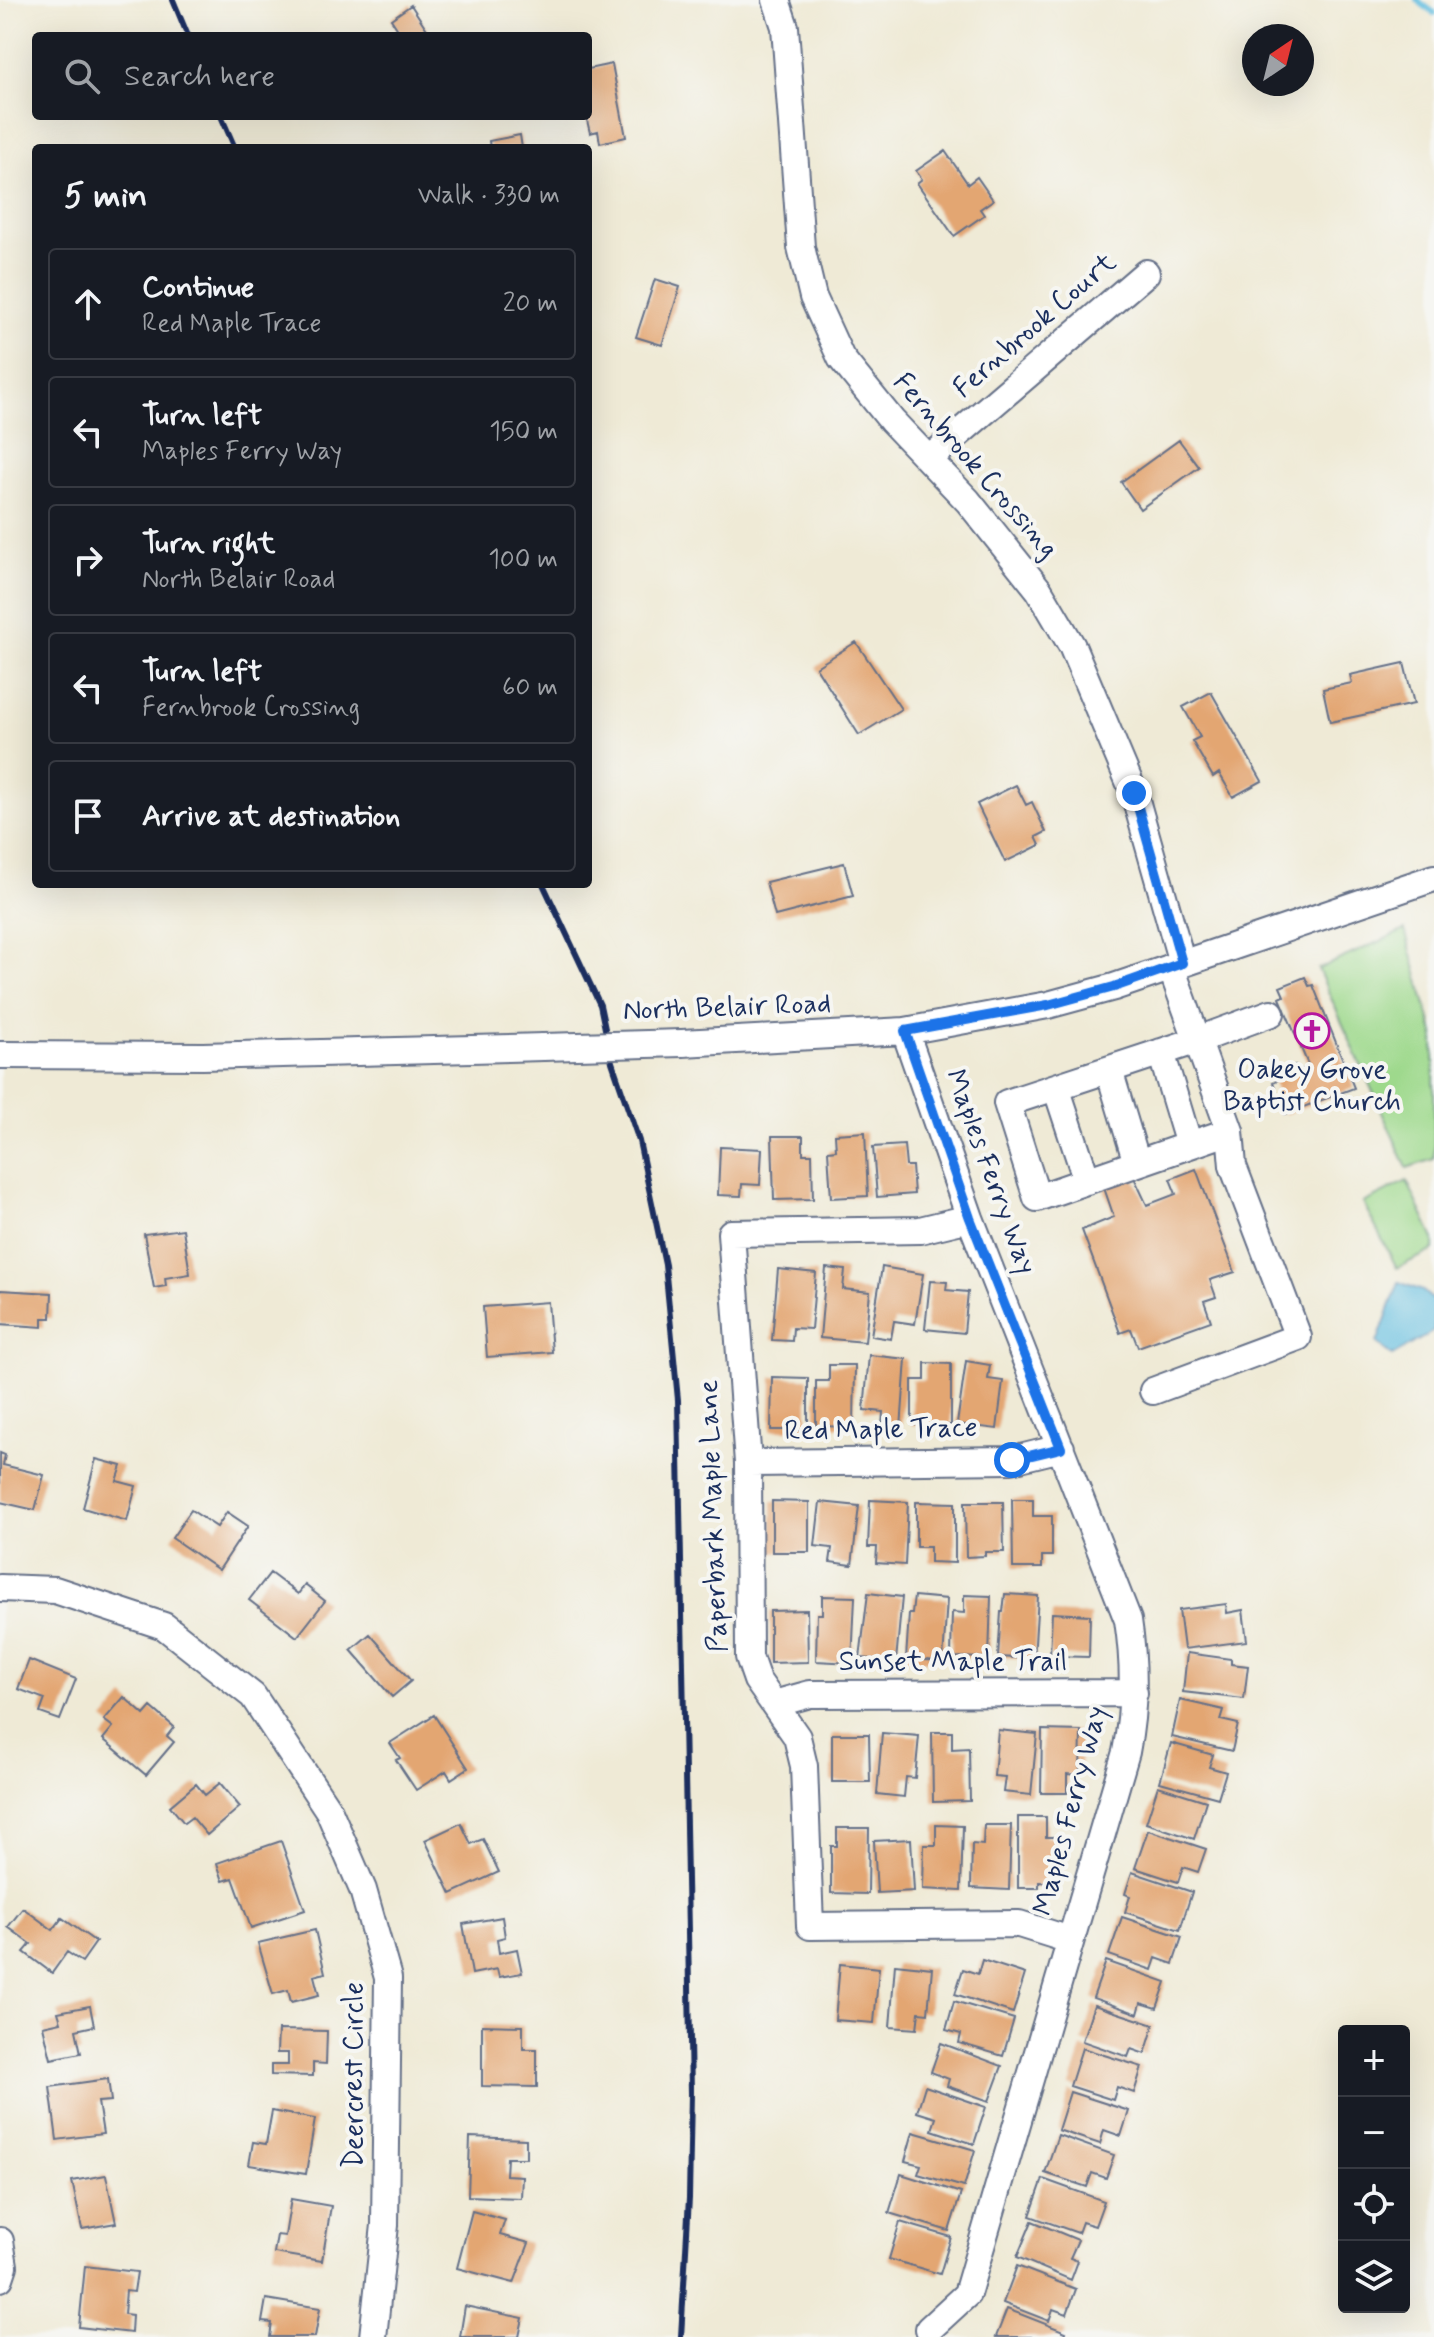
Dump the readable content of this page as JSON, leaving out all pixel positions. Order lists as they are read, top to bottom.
{
  "streets": {
    "street": [
      "Fernbrook Court",
      "Fernbrook Crossing",
      "North Belair Road",
      "Maples Ferry Way",
      "Red Maple Trace",
      "Paperbark Maple Lane",
      "Sunset Maple Trail",
      "Deercrest Circle"
    ]
  },
  "crossings": [
    ["Fernbrook Court", "Fernbrook Crossing"],
    ["Fernbrook Crossing", "North Belair Road"],
    ["North Belair Road", "Maples Ferry Way"],
    ["Maples Ferry Way", "Red Maple Trace"],
    ["Maples Ferry Way", "Paperbark Maple Lane"],
    ["Maples Ferry Way", "Sunset Maple Trail"],
    ["Red Maple Trace", "Paperbark Maple Lane"],
    ["Paperbark Maple Lane", "Sunset Maple Trail"]
  ],
  "places": {
    "church": ["Oakey Grove Baptist Church"]
  },
  "north": "top right",
  "page": {
    "search": "Search here",
    "heading": ["5 min", "Walk · 330 m"],
    "list": [
      ["Continue", "Red Maple Trace", "20 m"],
      ["Turn left", "Maples Ferry Way", "150 m"],
      ["Turn right", "North Belair Road", "100 m"],
      ["Turn left", "Fernbrook Crossing", "60 m"],
      "Arrive at destination"
    ],
    "map_buttons": ["+", "−"]
  }
}
